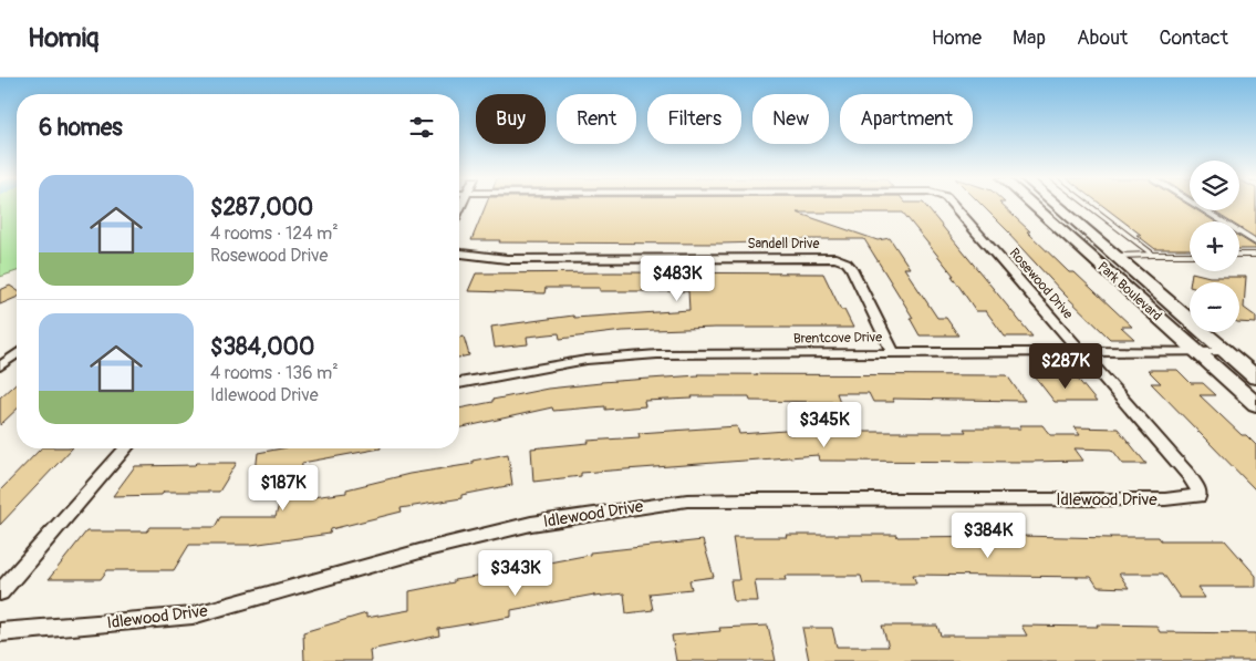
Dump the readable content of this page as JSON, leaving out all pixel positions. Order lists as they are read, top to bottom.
{
  "streets": {
    "main road": ["Park Boulevard"],
    "street": [
      "Sandell Drive",
      "Rosewood Drive",
      "Brentcove Drive",
      "Idlewood Drive"
    ]
  },
  "crossings": [
    ["Sandell Drive", "Brentcove Drive"],
    ["Rosewood Drive", "Brentcove Drive"],
    ["Rosewood Drive", "Idlewood Drive"],
    ["Park Boulevard", "Brentcove Drive"]
  ],
  "page": {
    "header": "Homiq",
    "nav": [
      "Home",
      "Map",
      "About",
      "Contact"
    ],
    "chip": [
      "Buy",
      "Rent",
      "Filters",
      "New",
      "Apartment"
    ],
    "heading": "6 homes",
    "map_buttons": ["+", "−"],
    "list": [
      {
        "name": "$287,000",
        "note": "4 rooms · 124 m² · Rosewood Drive"
      },
      {
        "name": "$384,000",
        "note": "4 rooms · 136 m² · Idlewood Drive"
      }
    ],
    "price": [
      "$483K",
      "$287K",
      "$345K",
      "$187K",
      "$384K",
      "$343K"
    ]
  }
}
